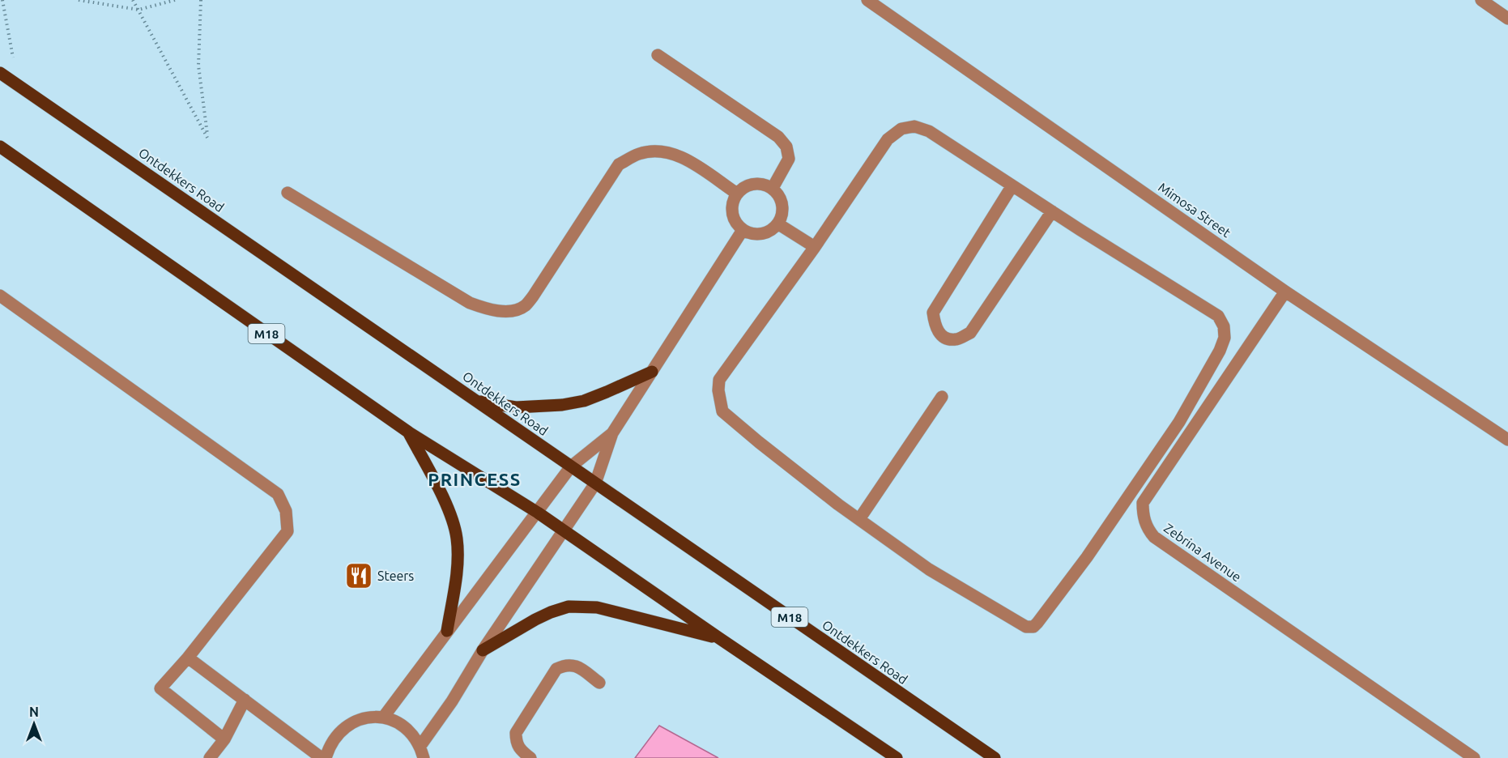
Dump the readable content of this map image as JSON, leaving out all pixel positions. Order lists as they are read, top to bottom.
{
  "streets": {
    "main road": ["Ontdekkers Road", "M18"],
    "street": ["Mimosa Street", "Zebrina Avenue"]
  },
  "crossings": [
    ["Mimosa Street", "Zebrina Avenue"]
  ],
  "districts": ["PRINCESS"],
  "places": {
    "restaurant": ["Steers"]
  },
  "north": "top"
}
